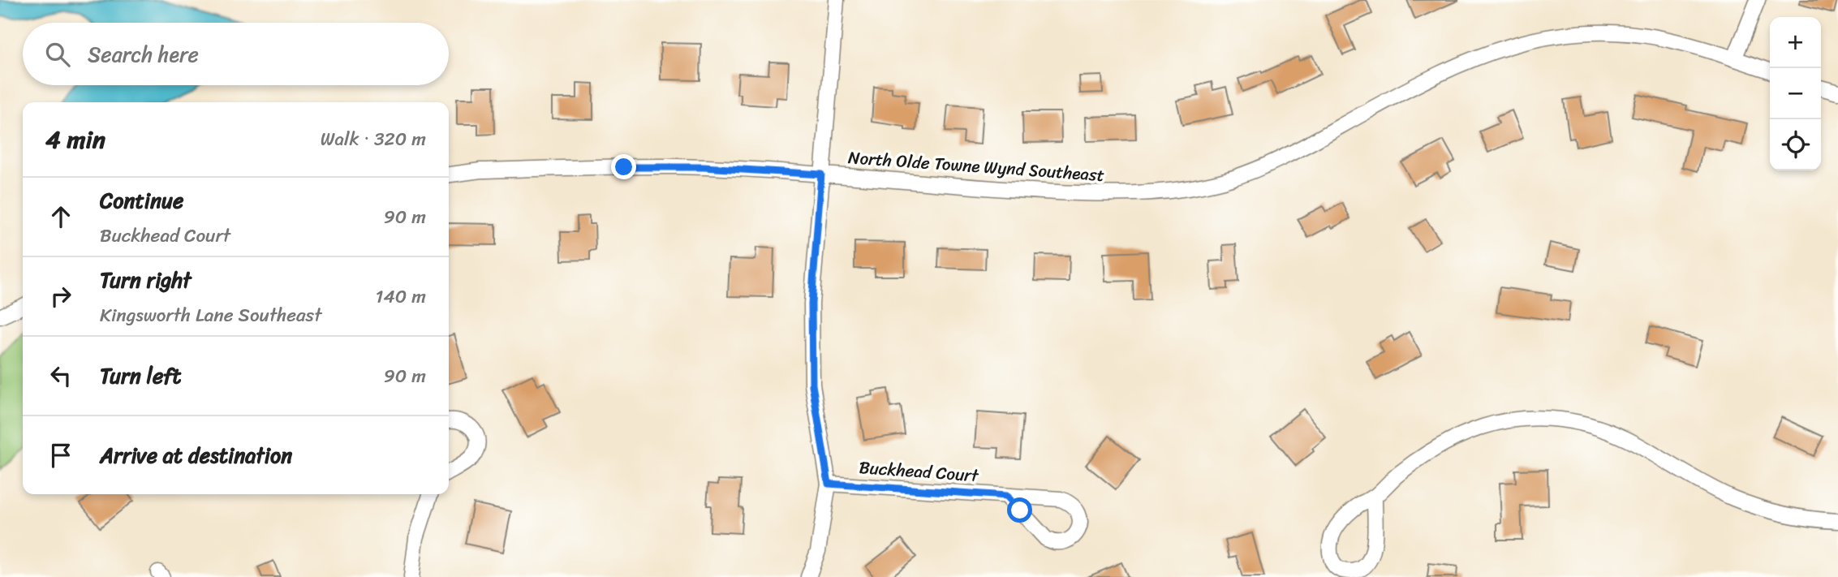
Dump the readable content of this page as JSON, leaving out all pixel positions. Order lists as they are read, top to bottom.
{
  "streets": {
    "street": ["North Olde Towne Wynd Southeast", "Buckhead Court"]
  },
  "page": {
    "map_buttons": ["+", "−"],
    "search": "Search here",
    "heading": ["4 min", "Walk · 320 m"],
    "list": [
      ["Continue", "Buckhead Court", "90 m"],
      ["Turn right", "Kingsworth Lane Southeast", "140 m"],
      ["Turn left", "90 m"],
      "Arrive at destination"
    ]
  }
}
